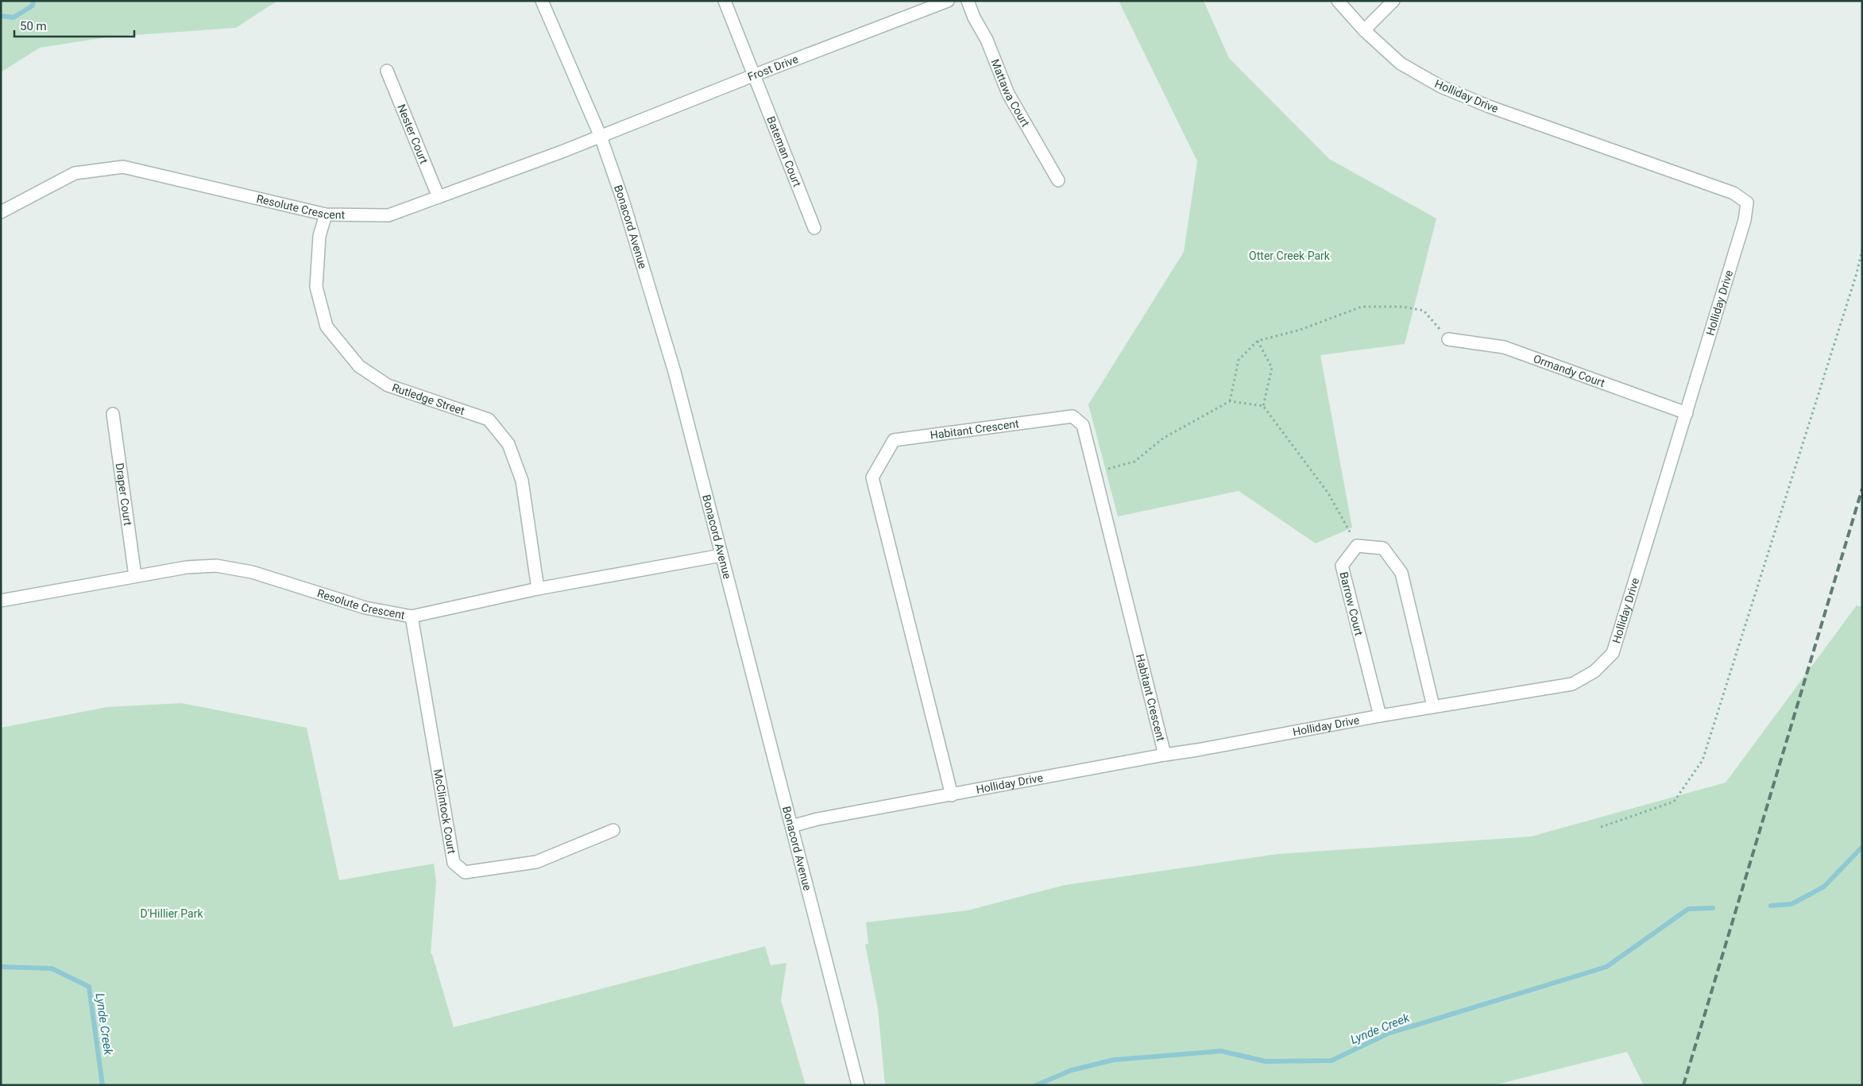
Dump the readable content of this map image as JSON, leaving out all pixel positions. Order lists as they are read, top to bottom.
{
  "streets": {
    "street": [
      "Frost Drive",
      "Mattawa Court",
      "Holliday Drive",
      "Nester Court",
      "Bateman Court",
      "Resolute Crescent",
      "Bonacord Avenue",
      "Ormandy Court",
      "Rutledge Street",
      "Habitant Crescent",
      "Draper Court",
      "Barrow Court",
      "McClintock Court"
    ]
  },
  "crossings": [
    ["Frost Drive", "Bateman Court"],
    ["Frost Drive", "Resolute Crescent"],
    ["Frost Drive", "Bonacord Avenue"],
    ["Holliday Drive", "Bonacord Avenue"],
    ["Holliday Drive", "Ormandy Court"],
    ["Holliday Drive", "Habitant Crescent"],
    ["Holliday Drive", "Barrow Court"],
    ["Nester Court", "Resolute Crescent"],
    ["Resolute Crescent", "Bonacord Avenue"],
    ["Resolute Crescent", "Rutledge Street"],
    ["Resolute Crescent", "Draper Court"],
    ["Resolute Crescent", "McClintock Court"]
  ],
  "water": ["Lynde Creek"],
  "parks": ["Otter Creek Park", "D'Hillier Park"],
  "scale_bar": "50 m"
}
